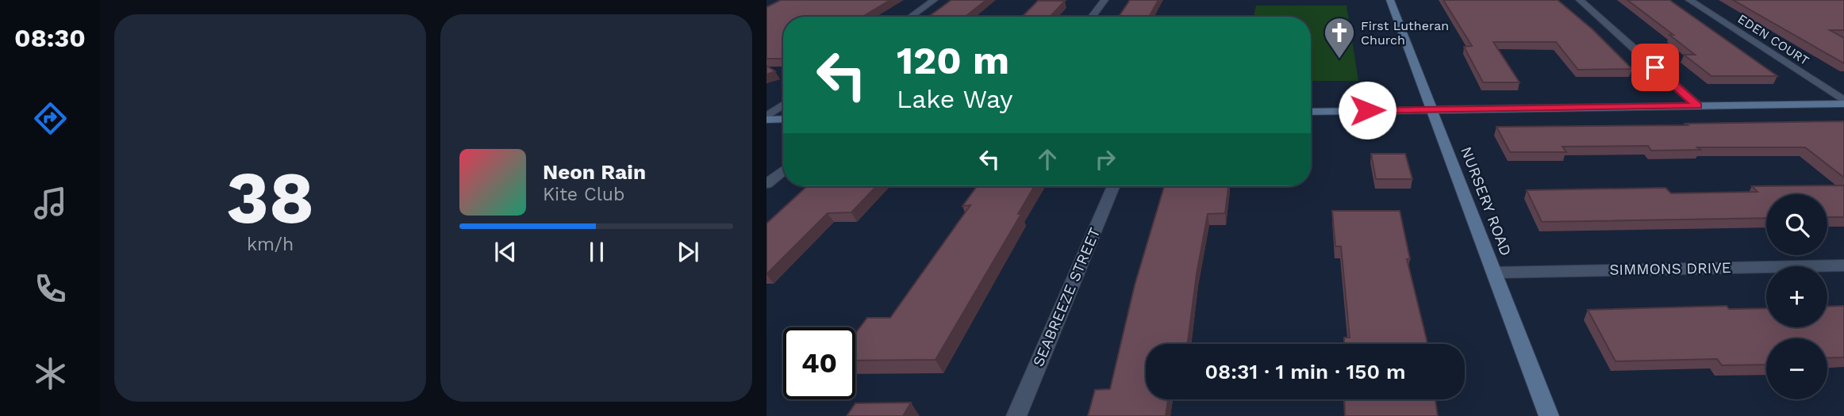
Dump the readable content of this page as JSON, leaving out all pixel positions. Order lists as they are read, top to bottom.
{
  "streets": {
    "street": [
      "EDEN COURT",
      "NURSERY ROAD",
      "SIMMONS DRIVE",
      "SEABREEZE STREET"
    ]
  },
  "crossings": [
    ["NURSERY ROAD", "SIMMONS DRIVE"]
  ],
  "places": {
    "church": ["First Lutheran Church"]
  },
  "page": {
    "tabs": "08:30",
    "tile": ["38", "km/h"],
    "turn": ["120 m", "Lake Way"],
    "song": ["Neon Rain", "Kite Club"],
    "map_buttons": ["+", "−"],
    "limit": "40",
    "trip": "08:31 · 1 min · 150 m"
  }
}
